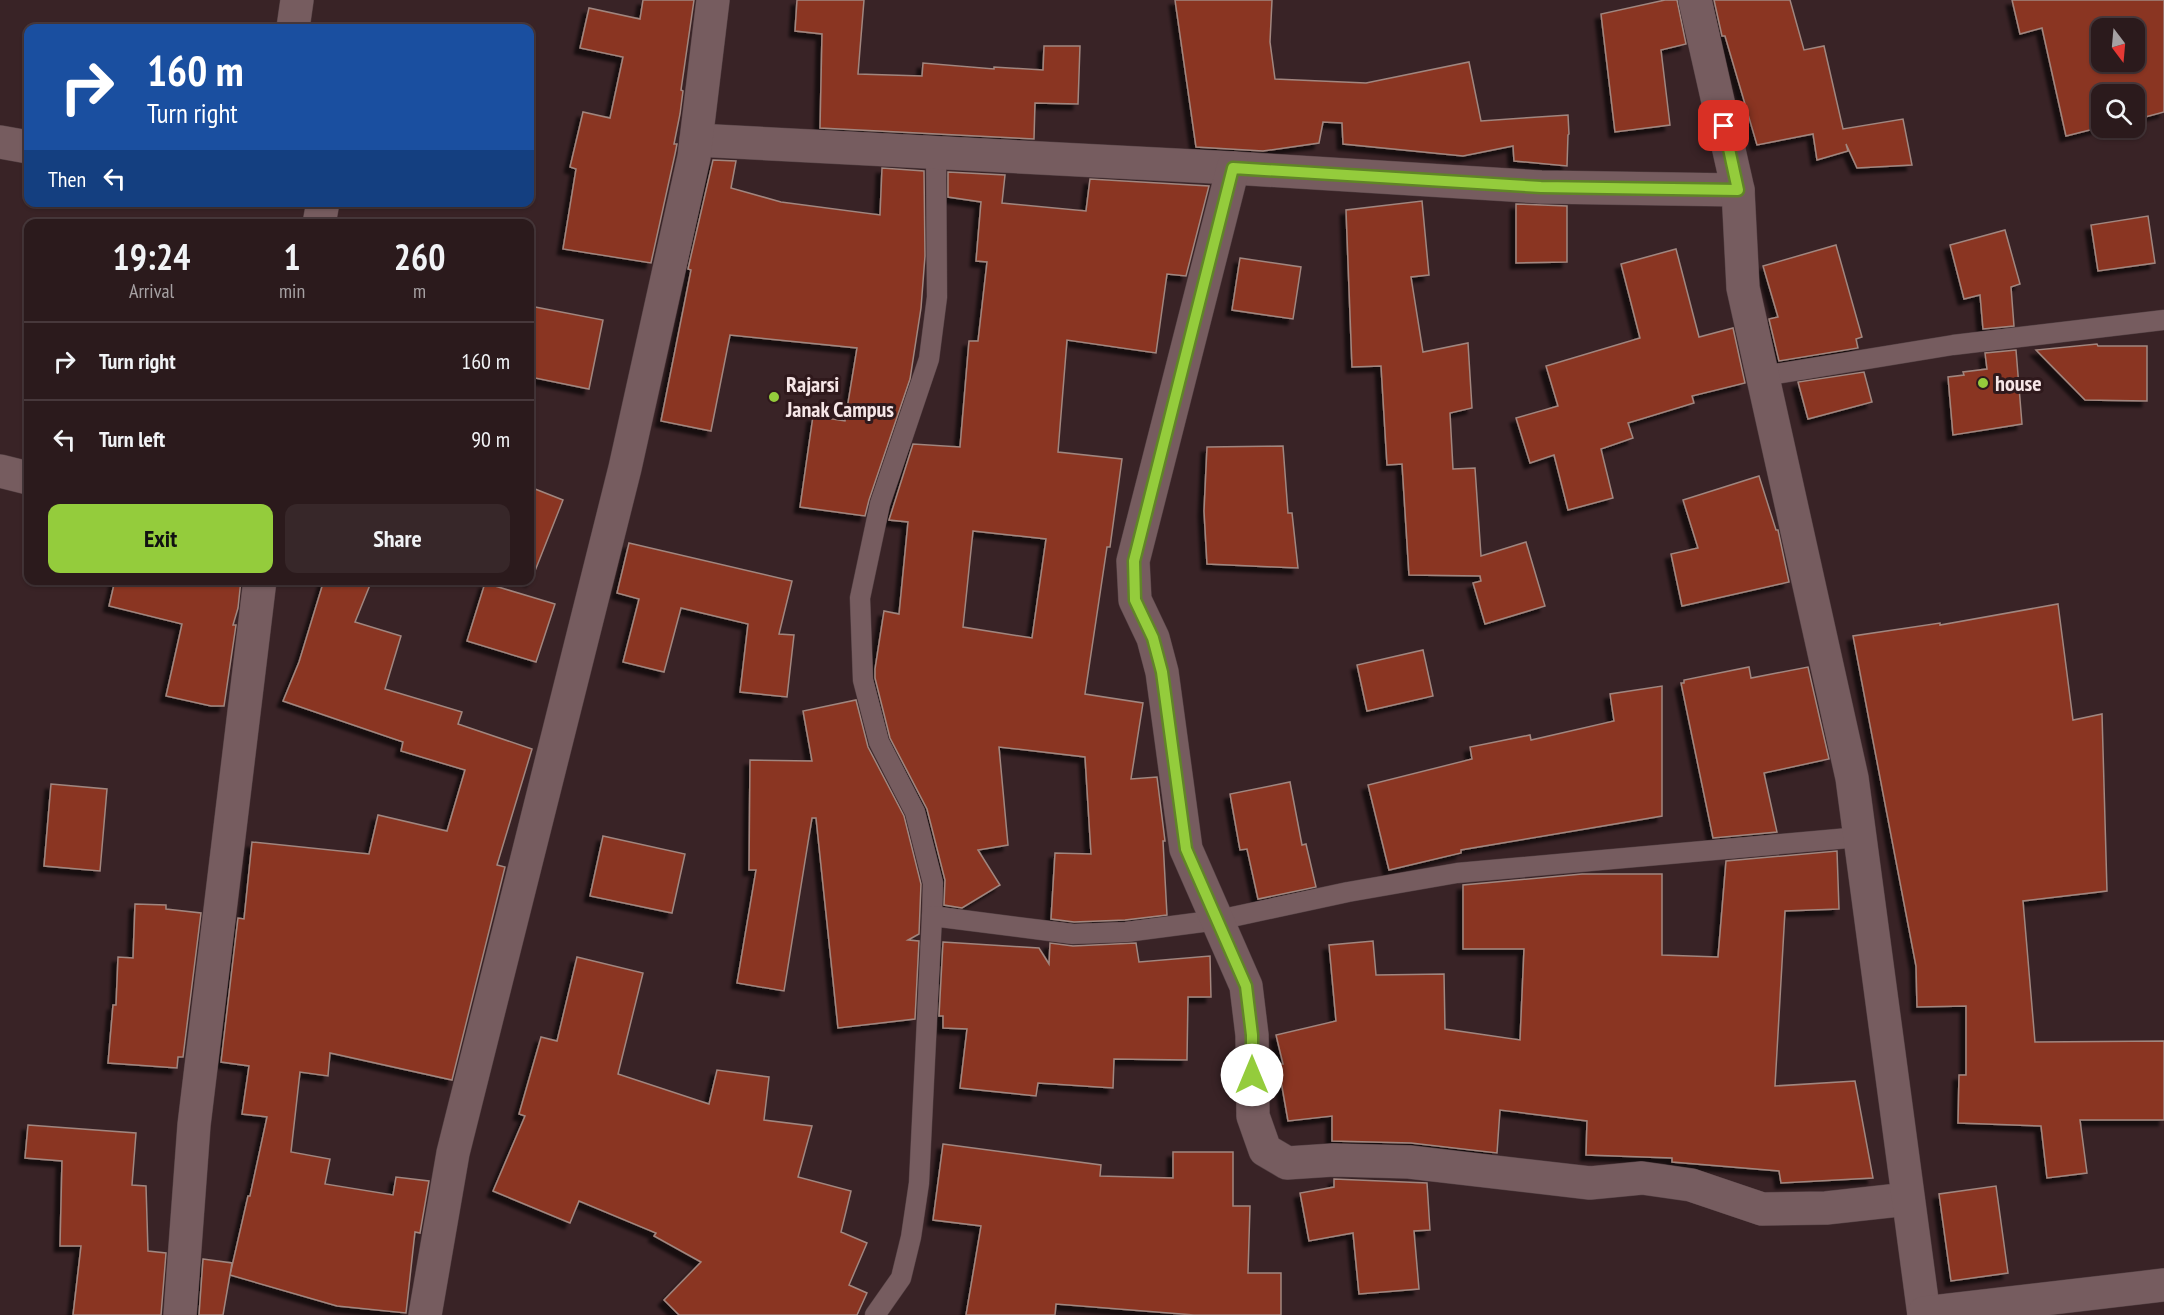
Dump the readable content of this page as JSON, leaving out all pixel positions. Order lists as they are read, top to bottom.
{
  "places": ["house", "Rajarsi Janak Campus"],
  "north": "bottom",
  "page": {
    "turn": ["160 m", "Turn right"],
    "then": "Then",
    "eta": [
      "19:24",
      "Arrival",
      "1",
      "min",
      "260",
      "m"
    ],
    "list": [
      {
        "name": "Turn right",
        "value": "160 m"
      },
      {
        "name": "Turn left",
        "value": "90 m"
      }
    ],
    "buttons": ["Exit", "Share"]
  }
}
